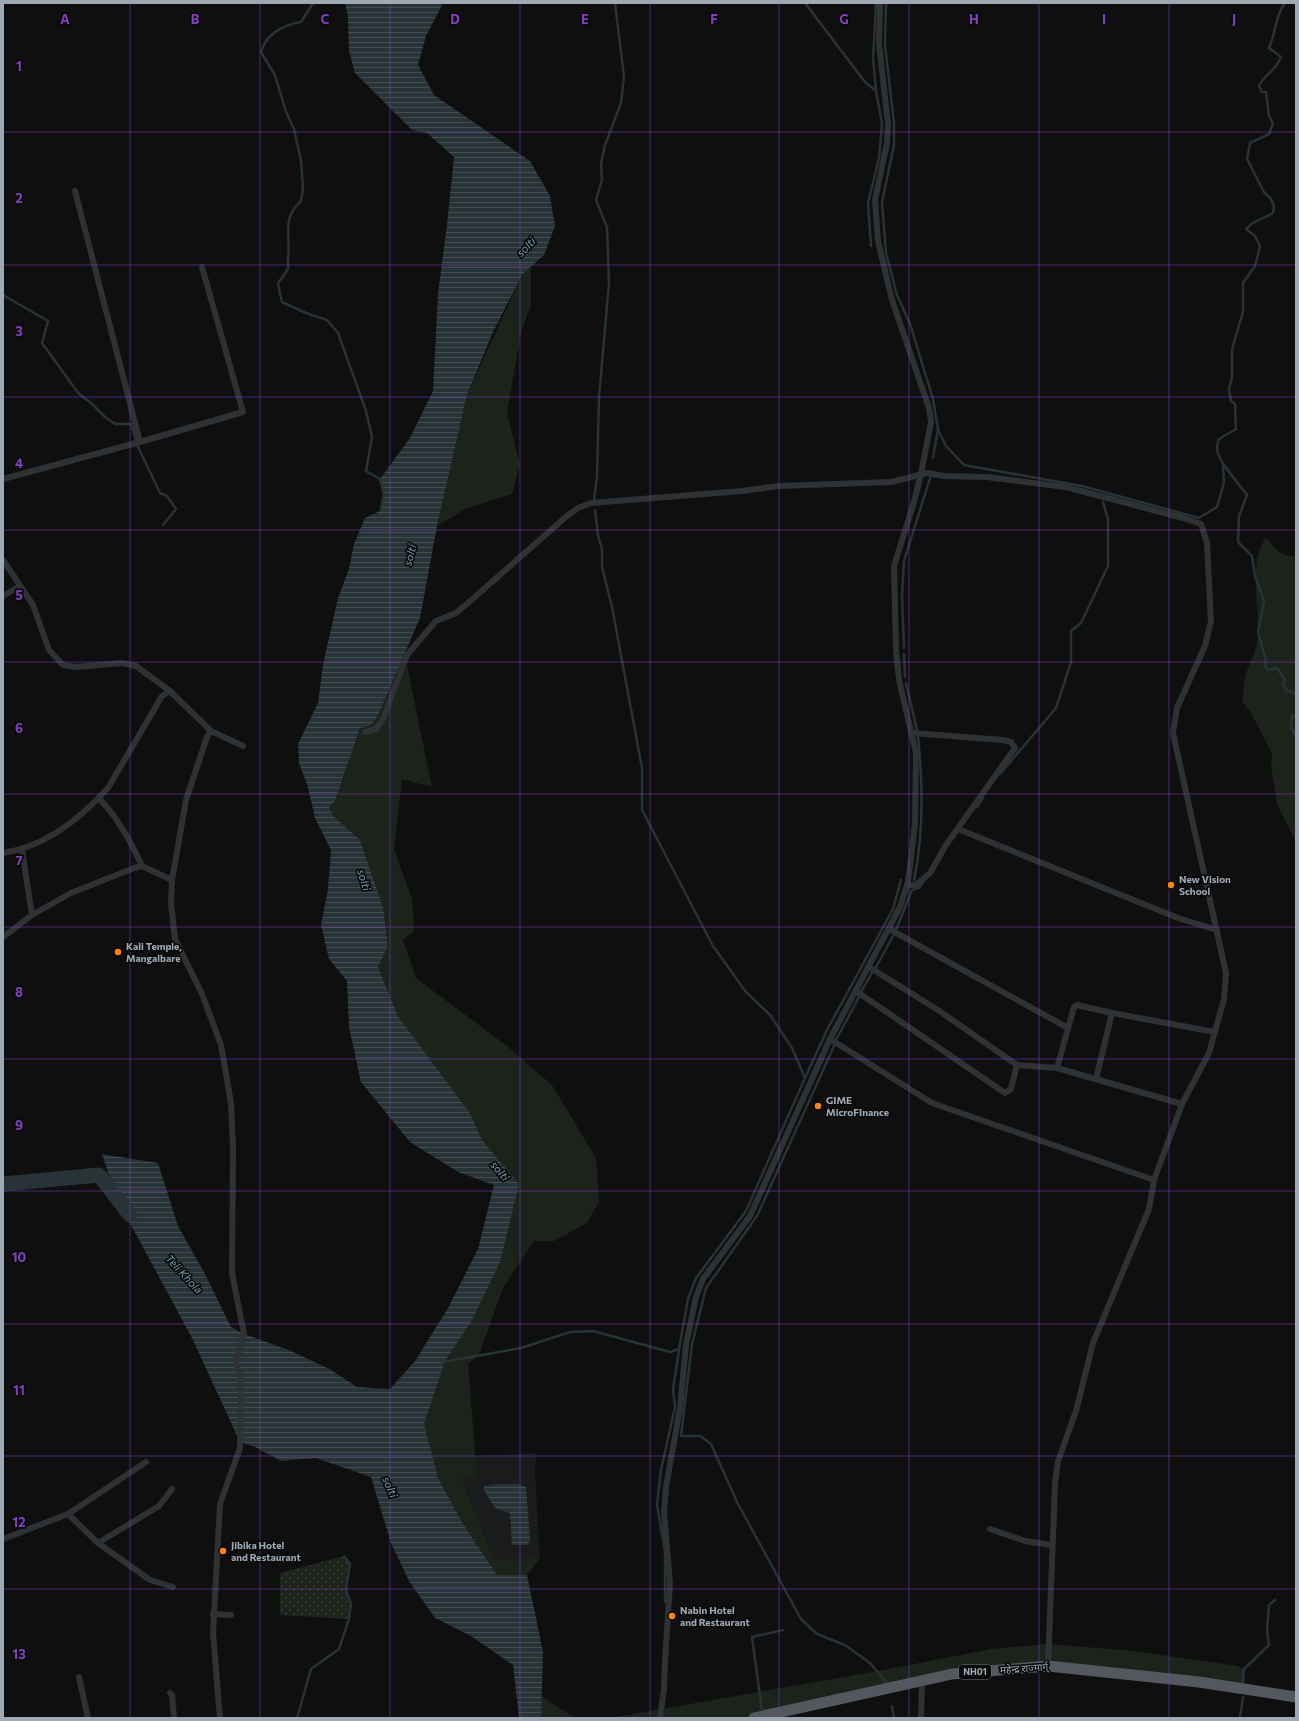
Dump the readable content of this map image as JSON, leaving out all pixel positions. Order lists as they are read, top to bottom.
{
  "streets": {
    "highway": ["महेन्द्र राज्मार्ग्", "NH01"]
  },
  "water": ["solti", "Teli Khola"],
  "places": [
    "New Vision School",
    "Kali Temple, Mangalbare",
    "GIME MicroFInance",
    "Jibika Hotel and Restaurant",
    "Nabin Hotel and Restaurant"
  ],
  "grid": {
    "columns": [
      "A",
      "B",
      "C",
      "D",
      "E",
      "F",
      "G",
      "H",
      "I",
      "J"
    ],
    "rows": [
      "1",
      "2",
      "3",
      "4",
      "5",
      "6",
      "7",
      "8",
      "9",
      "10",
      "11",
      "12",
      "13"
    ]
  }
}
